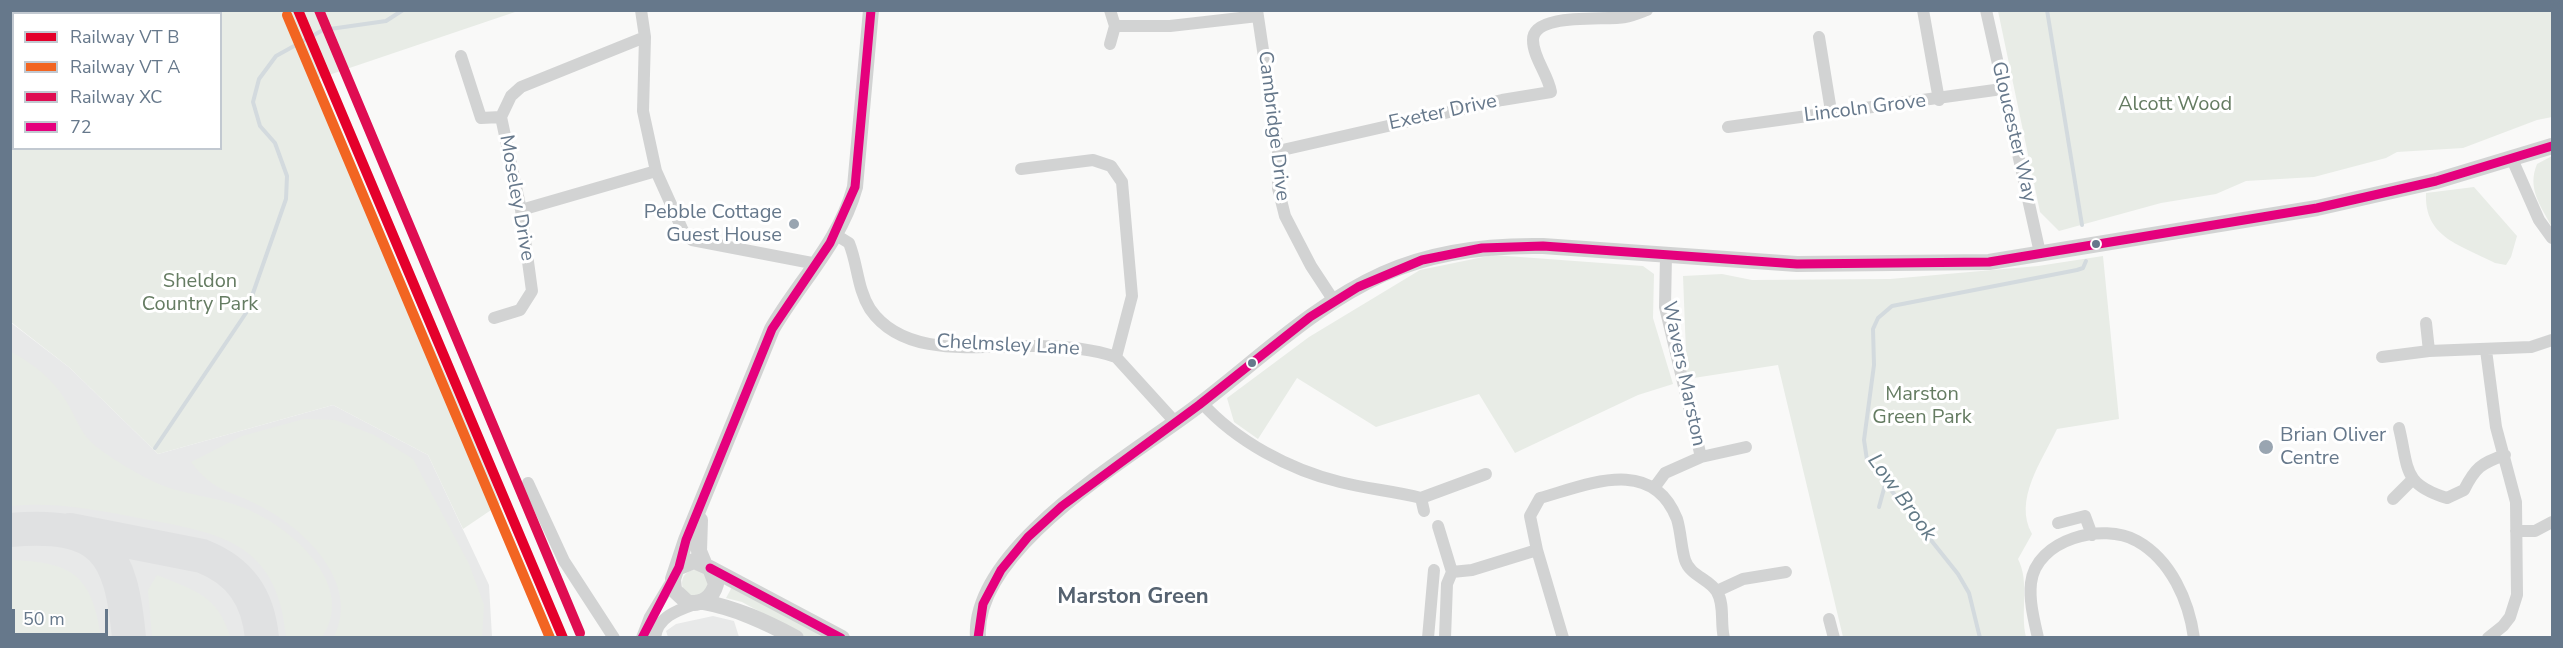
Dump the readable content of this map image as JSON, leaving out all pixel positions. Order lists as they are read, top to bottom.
{
  "streets": {
    "street": [
      "Lincoln Grove",
      "Exeter Drive",
      "Cambridge Drive",
      "Gloucester Way",
      "Moseley Drive",
      "Chelmsley Lane",
      "Wavers Marston"
    ]
  },
  "crossings": [
    ["Lincoln Grove", "Gloucester Way"],
    ["Exeter Drive", "Cambridge Drive"]
  ],
  "districts": ["Marston Green"],
  "water": ["Low Brook"],
  "parks": ["Alcott Wood", "Sheldon Country Park", "Marston Green Park"],
  "places": ["Pebble Cottage Guest House", "Brian Oliver Centre"],
  "lines": ["rail line XC", "transit line 72"],
  "legend": [
    "Railway VT B",
    "Railway VT A",
    "Railway XC",
    "72"
  ],
  "scale_bar": "50 m"
}
